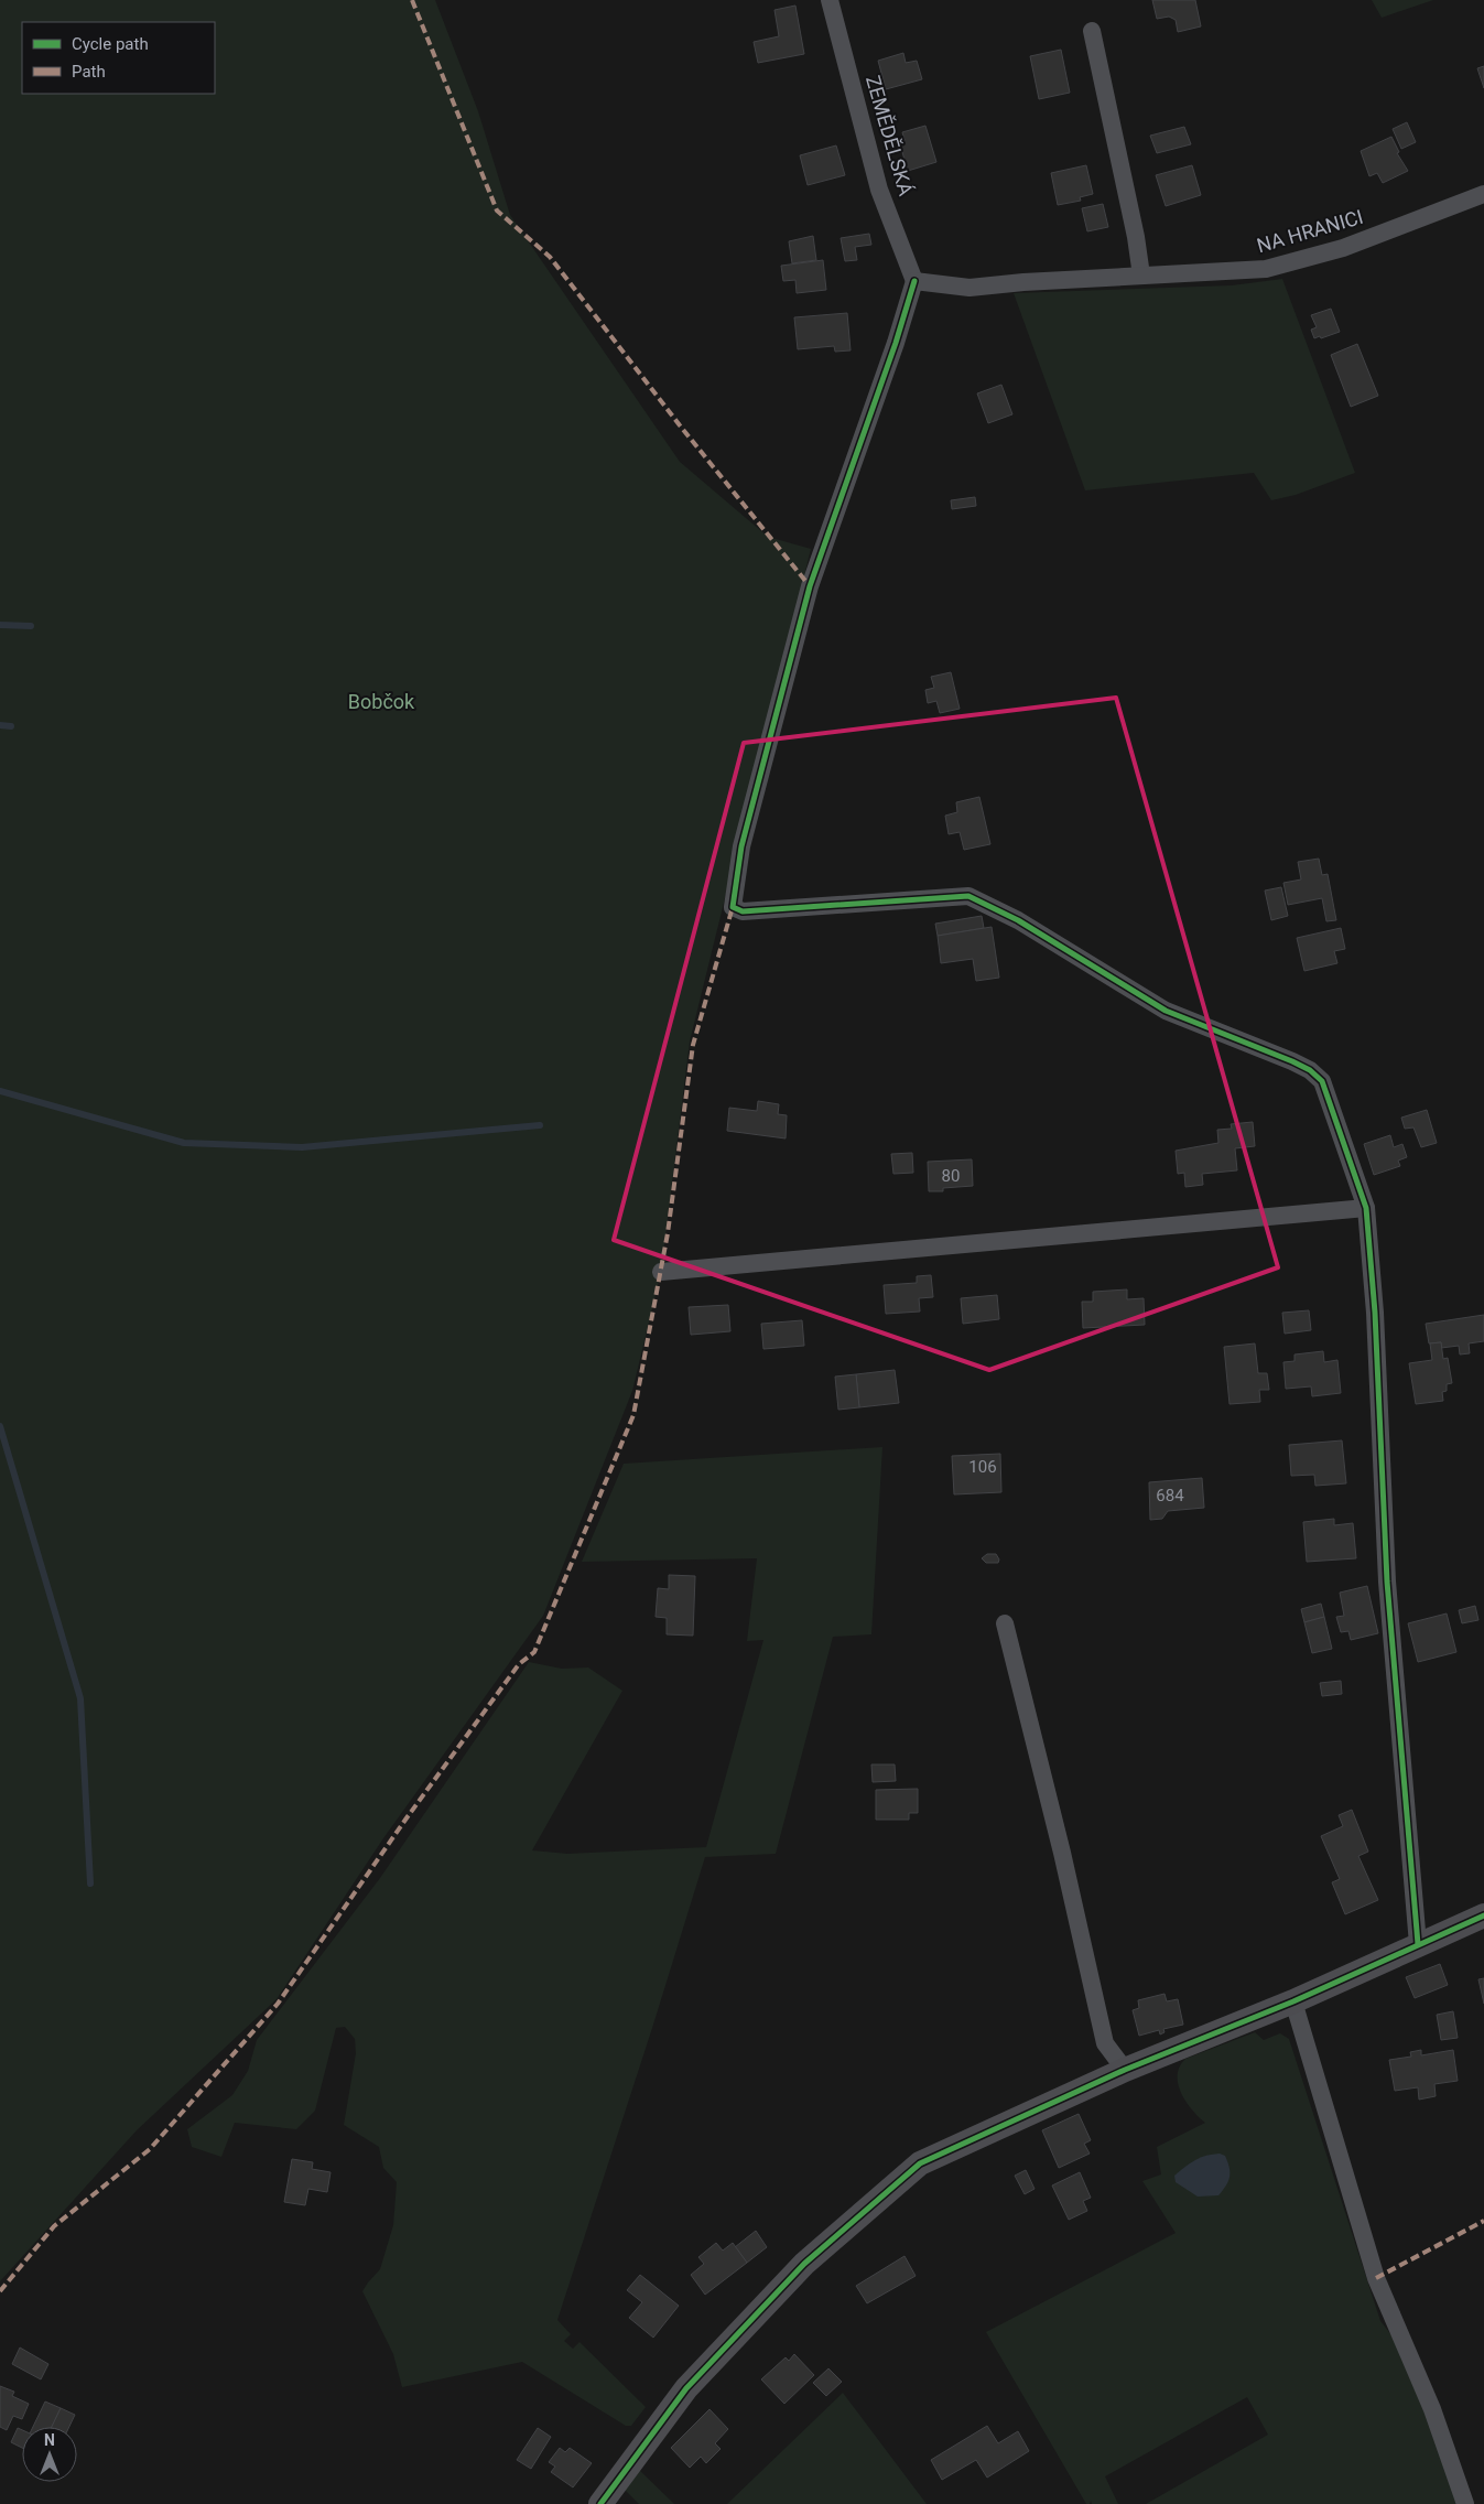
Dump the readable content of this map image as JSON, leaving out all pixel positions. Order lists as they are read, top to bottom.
{
  "streets": {
    "street": ["ZEMĚDĚLSKÁ", "NA HRANICI"]
  },
  "crossings": [
    ["ZEMĚDĚLSKÁ", "NA HRANICI"]
  ],
  "parks": ["Bobčok"],
  "house_numbers": ["80", "106", "684"],
  "legend": ["Cycle path", "Path"],
  "north": "top"
}
